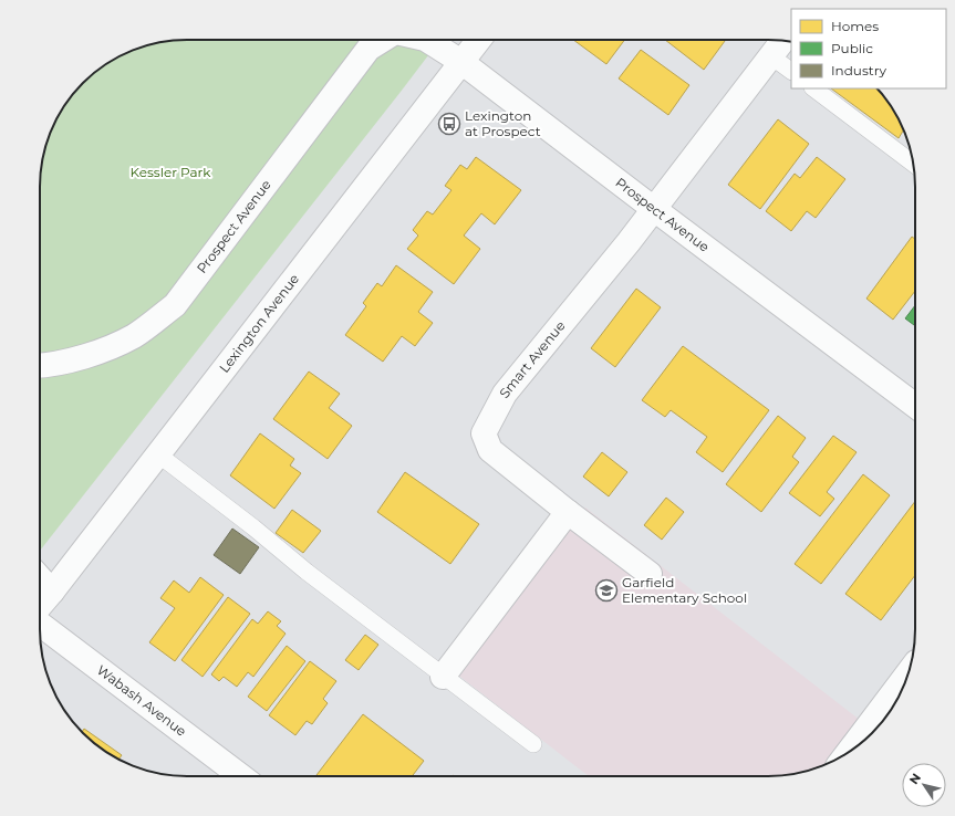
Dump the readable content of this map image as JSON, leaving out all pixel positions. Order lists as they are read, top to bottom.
{
  "streets": {
    "street": [
      "Prospect Avenue",
      "Lexington Avenue",
      "Smart Avenue",
      "Wabash Avenue"
    ]
  },
  "crossings": [
    ["Prospect Avenue", "Lexington Avenue"],
    ["Prospect Avenue", "Smart Avenue"]
  ],
  "parks": ["Kessler Park"],
  "places": {
    "bus stop": ["Lexington at Prospect"],
    "school or university": ["Garfield Elementary School"]
  },
  "legend": ["Homes", "Public", "Industry"],
  "north": "top left"
}
